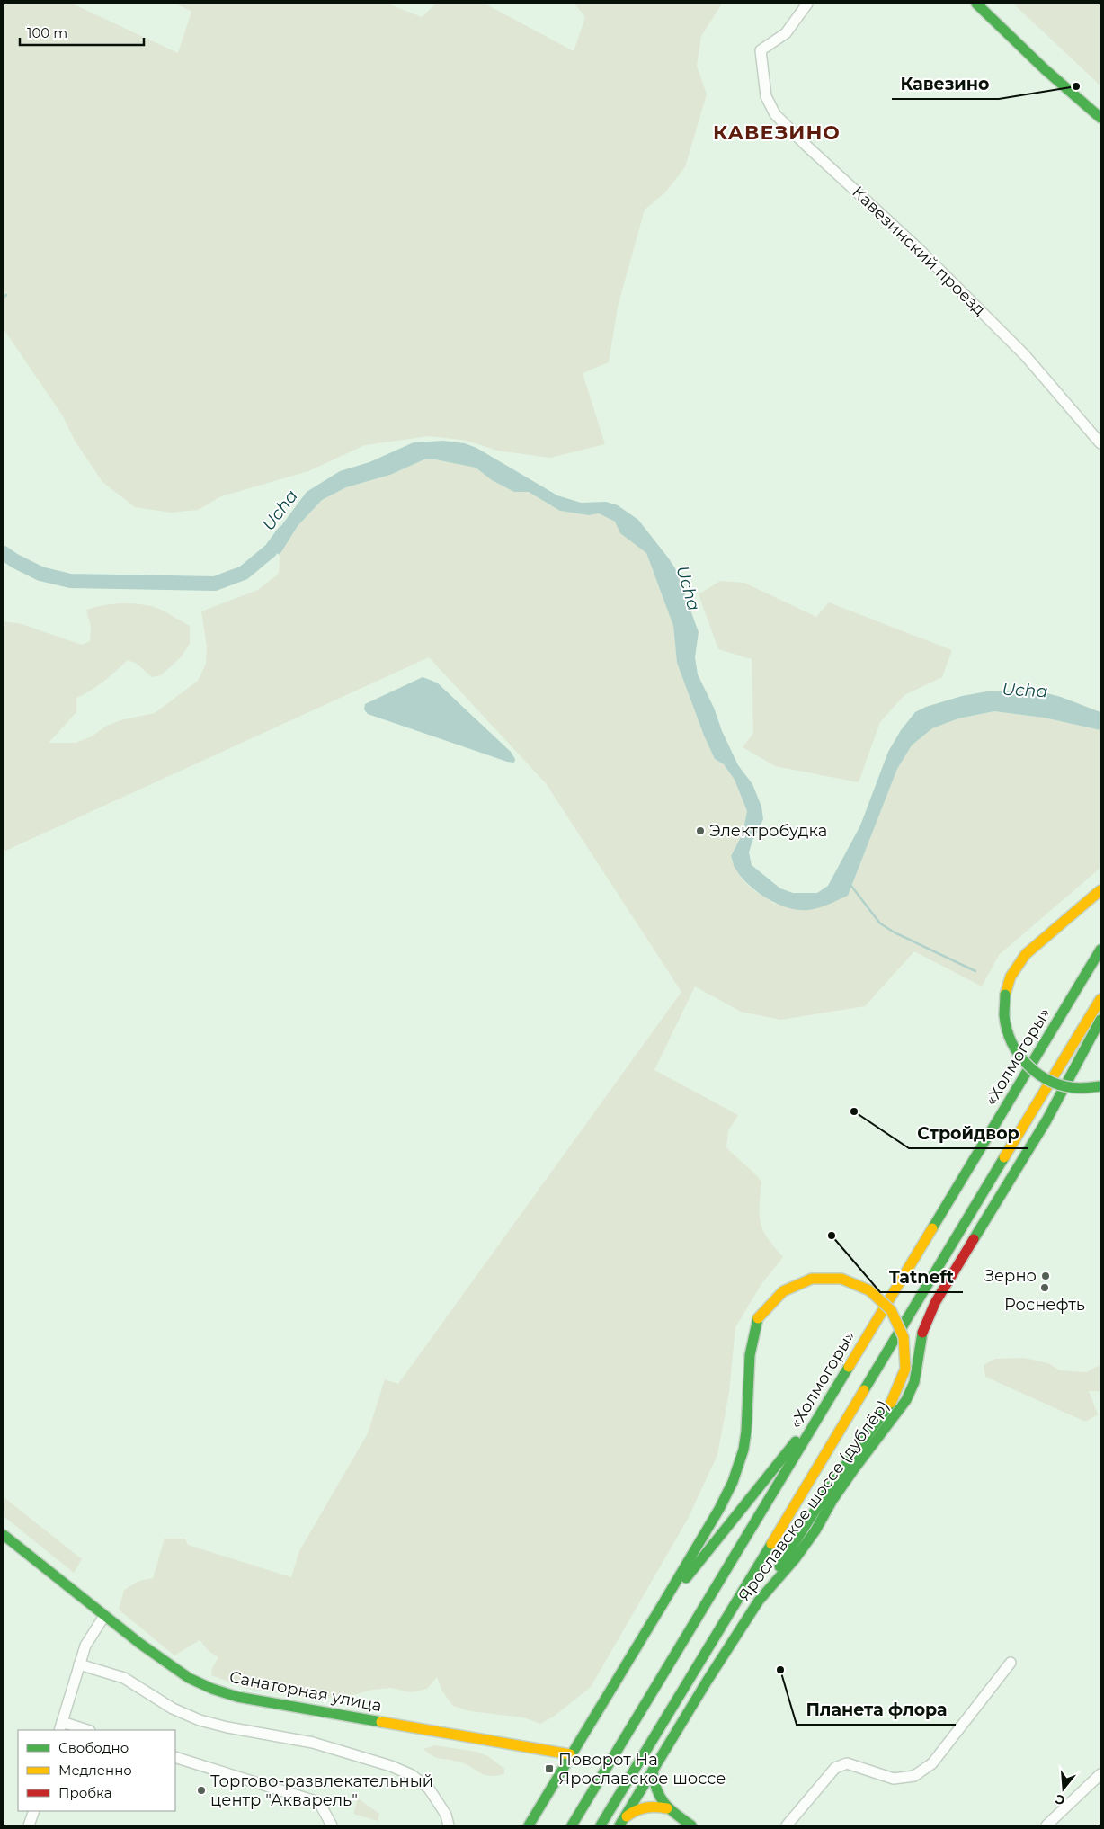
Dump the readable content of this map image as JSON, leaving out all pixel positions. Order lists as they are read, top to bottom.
{
  "streets": {
    "main road": ["«Холмогоры»", "Ярославское шоссе (дублёр)", "Санаторная улица"],
    "street": ["Кавезинский проезд"]
  },
  "districts": ["КАВЕЗИНО"],
  "water": ["Ucha"],
  "places": {
    "other": [
      "Кавезино",
      "Электробудка",
      "Стройдвор",
      "Tatneft",
      "Зерно",
      "Роснефть",
      "Планета флора",
      "Торгово-развлекательный центр \"Акварель\""
    ],
    "transit": ["Поворот На Ярославское шоссе"]
  },
  "legend": ["Свободно", "Медленно", "Пробка"],
  "scale_bar": "100 m",
  "north": "bottom"
}
